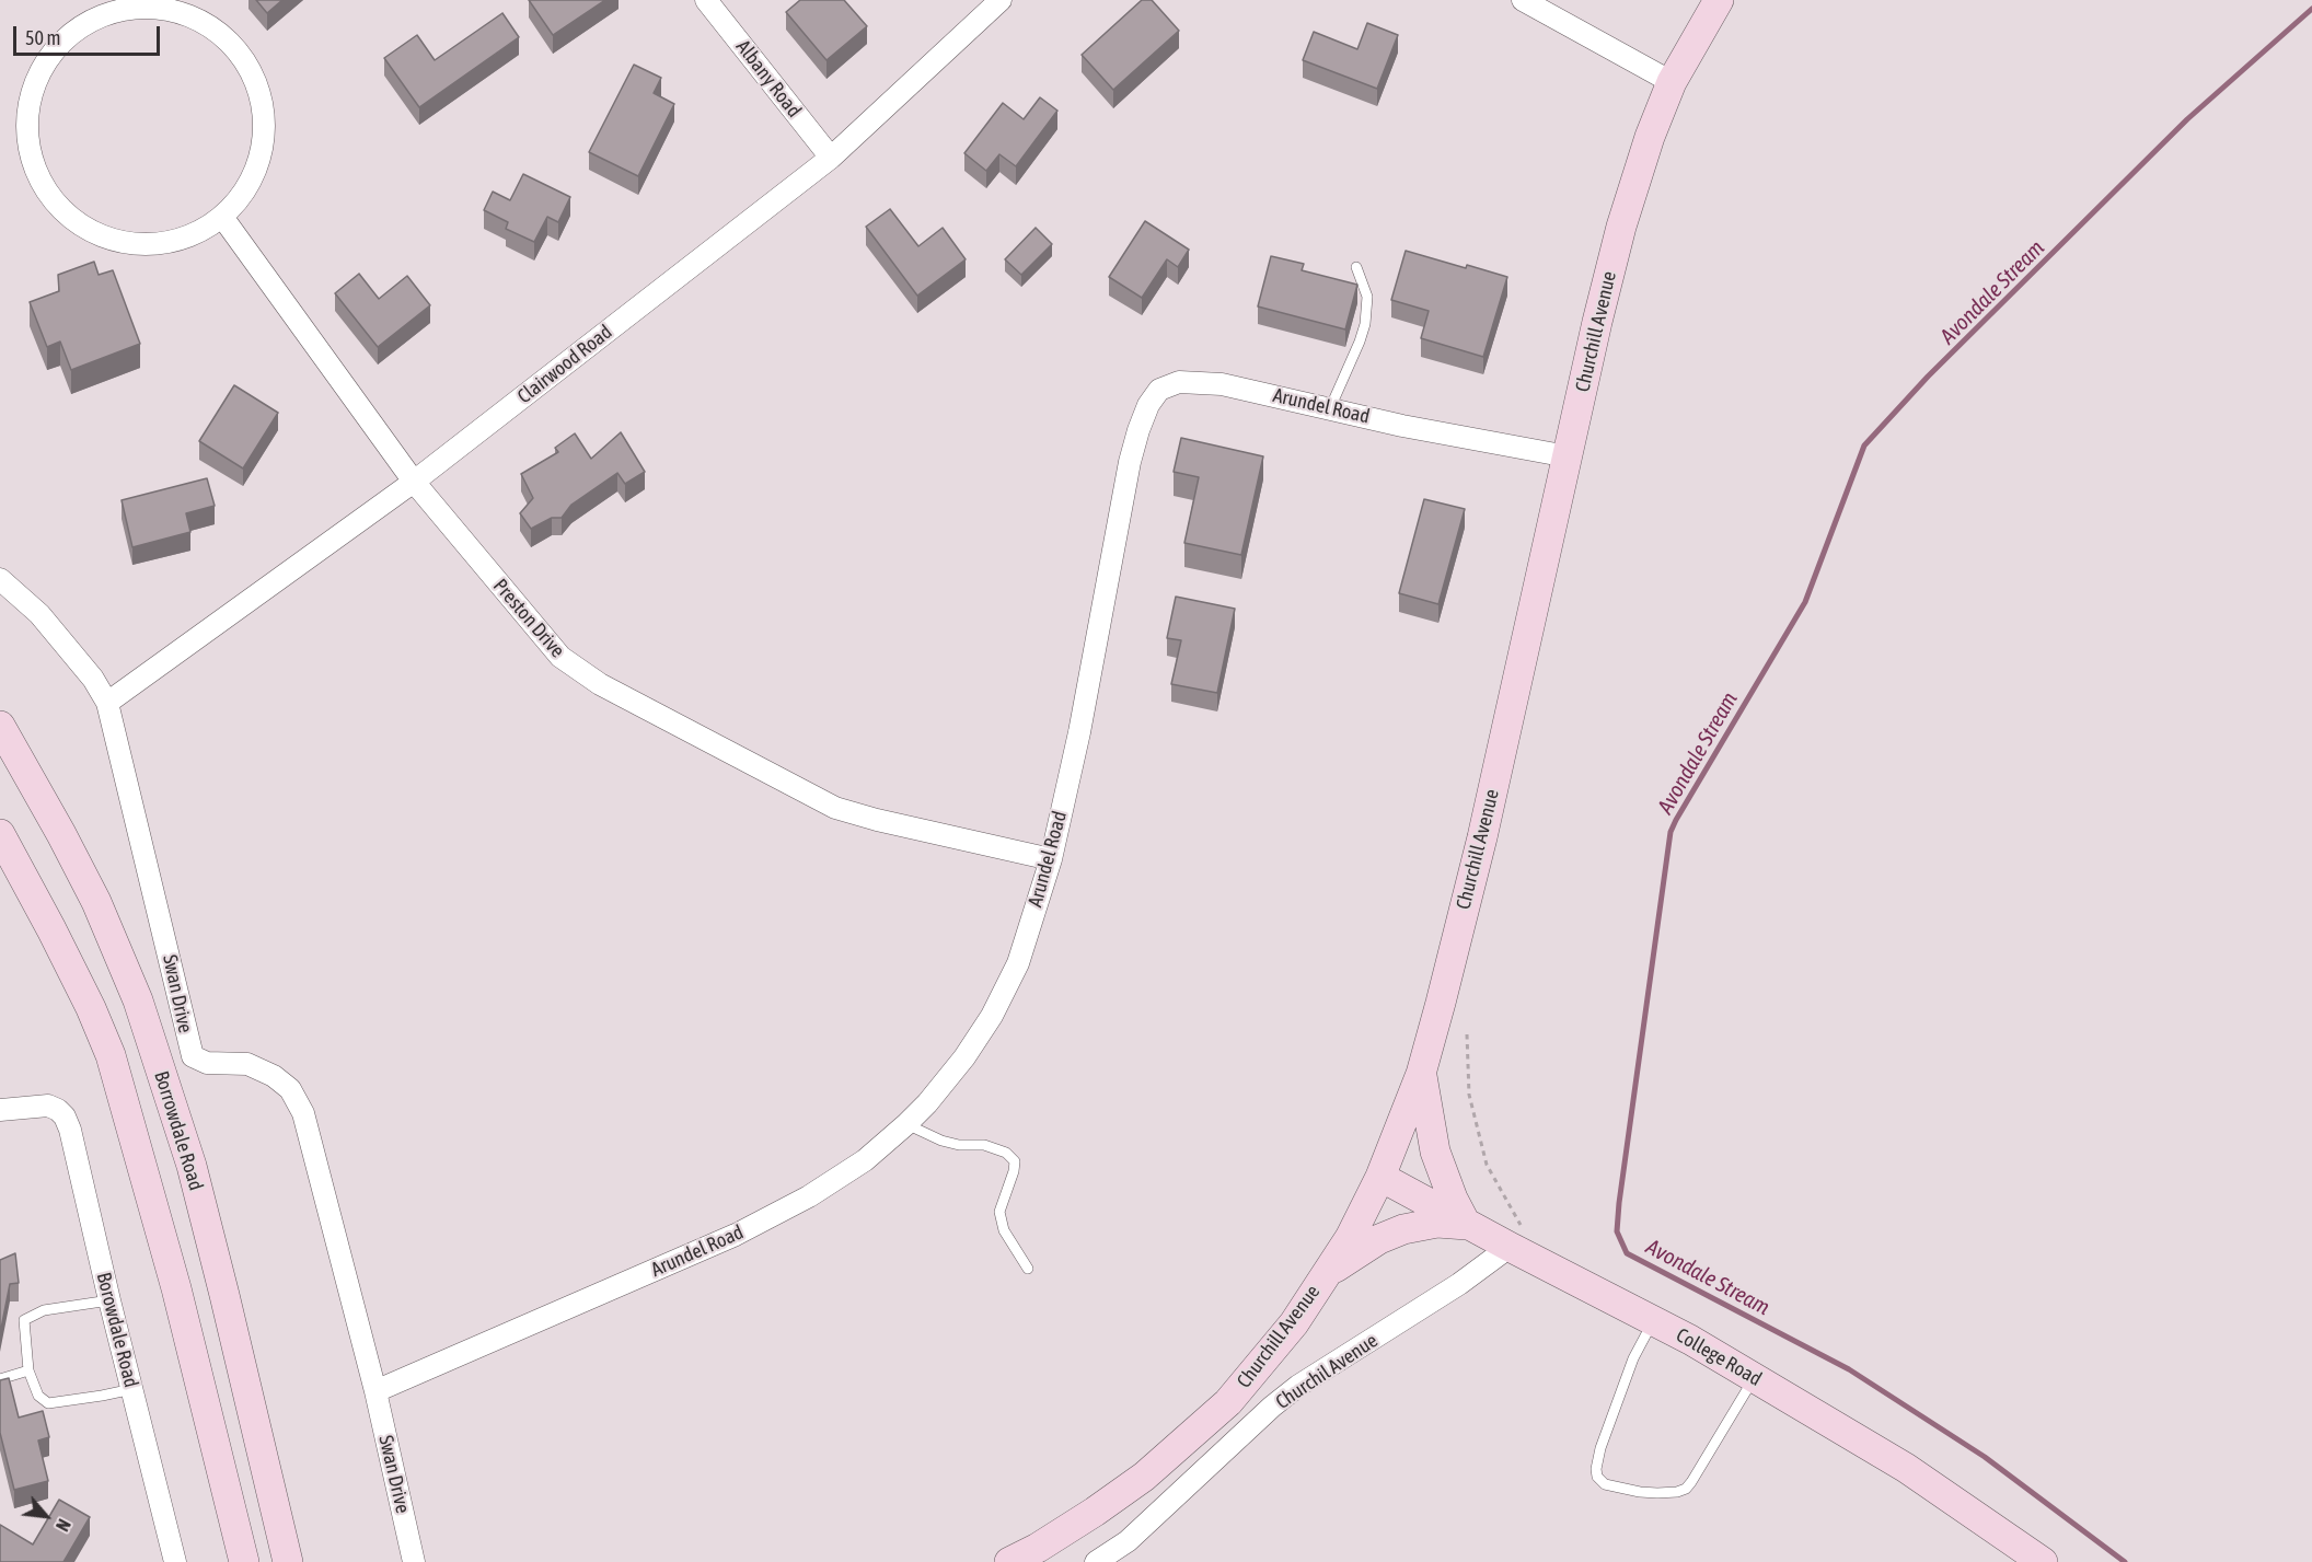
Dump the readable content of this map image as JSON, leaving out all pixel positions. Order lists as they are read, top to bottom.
{
  "streets": {
    "main road": ["Churchill Avenue", "Borrowdale Road", "College Road"],
    "street": [
      "Albany Road",
      "Clairwood Road",
      "Arundel Road",
      "Preston Drive",
      "Swan Drive",
      "Borowdale Road",
      "Churchil Avenue"
    ]
  },
  "crossings": [
    ["Albany Road", "Clairwood Road"],
    ["Churchill Avenue", "Arundel Road"],
    ["Churchill Avenue", "College Road"],
    ["Clairwood Road", "Preston Drive"],
    ["Clairwood Road", "Swan Drive"],
    ["Arundel Road", "Preston Drive"],
    ["Arundel Road", "Swan Drive"],
    ["College Road", "Churchil Avenue"]
  ],
  "water": ["Avondale Stream"],
  "scale_bar": "50 m",
  "north": "bottom right"
}
